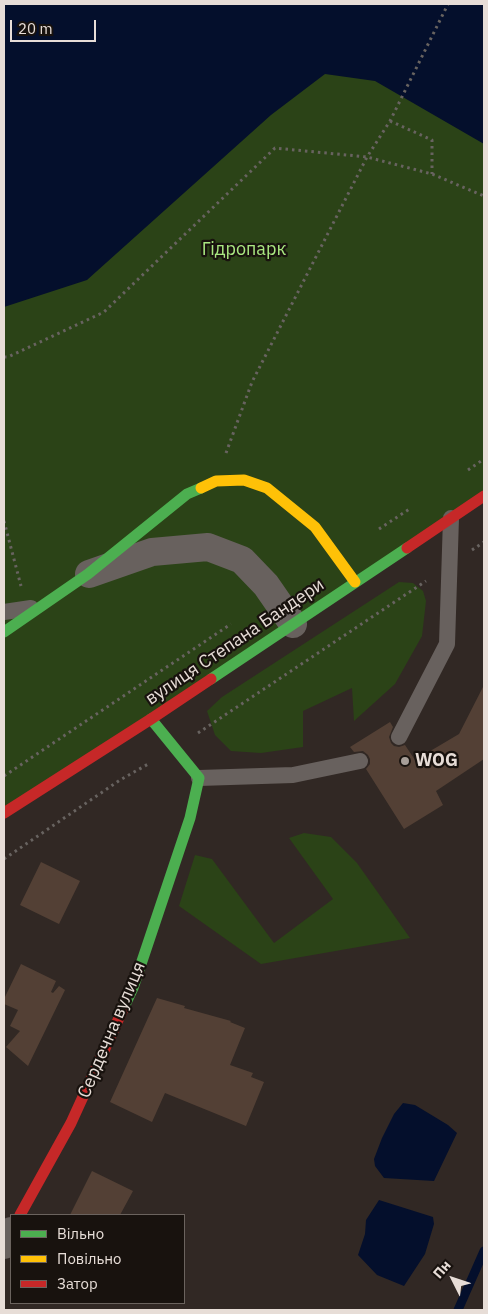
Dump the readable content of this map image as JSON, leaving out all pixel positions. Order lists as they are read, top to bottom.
{
  "streets": {
    "street": ["вулиця Степана Бандери", "Сердечна вулиця"]
  },
  "parks": ["Гідропарк"],
  "places": ["WOG"],
  "legend": ["Вільно", "Повільно", "Затор"],
  "scale_bar": "20 m",
  "north": "top left"
}
